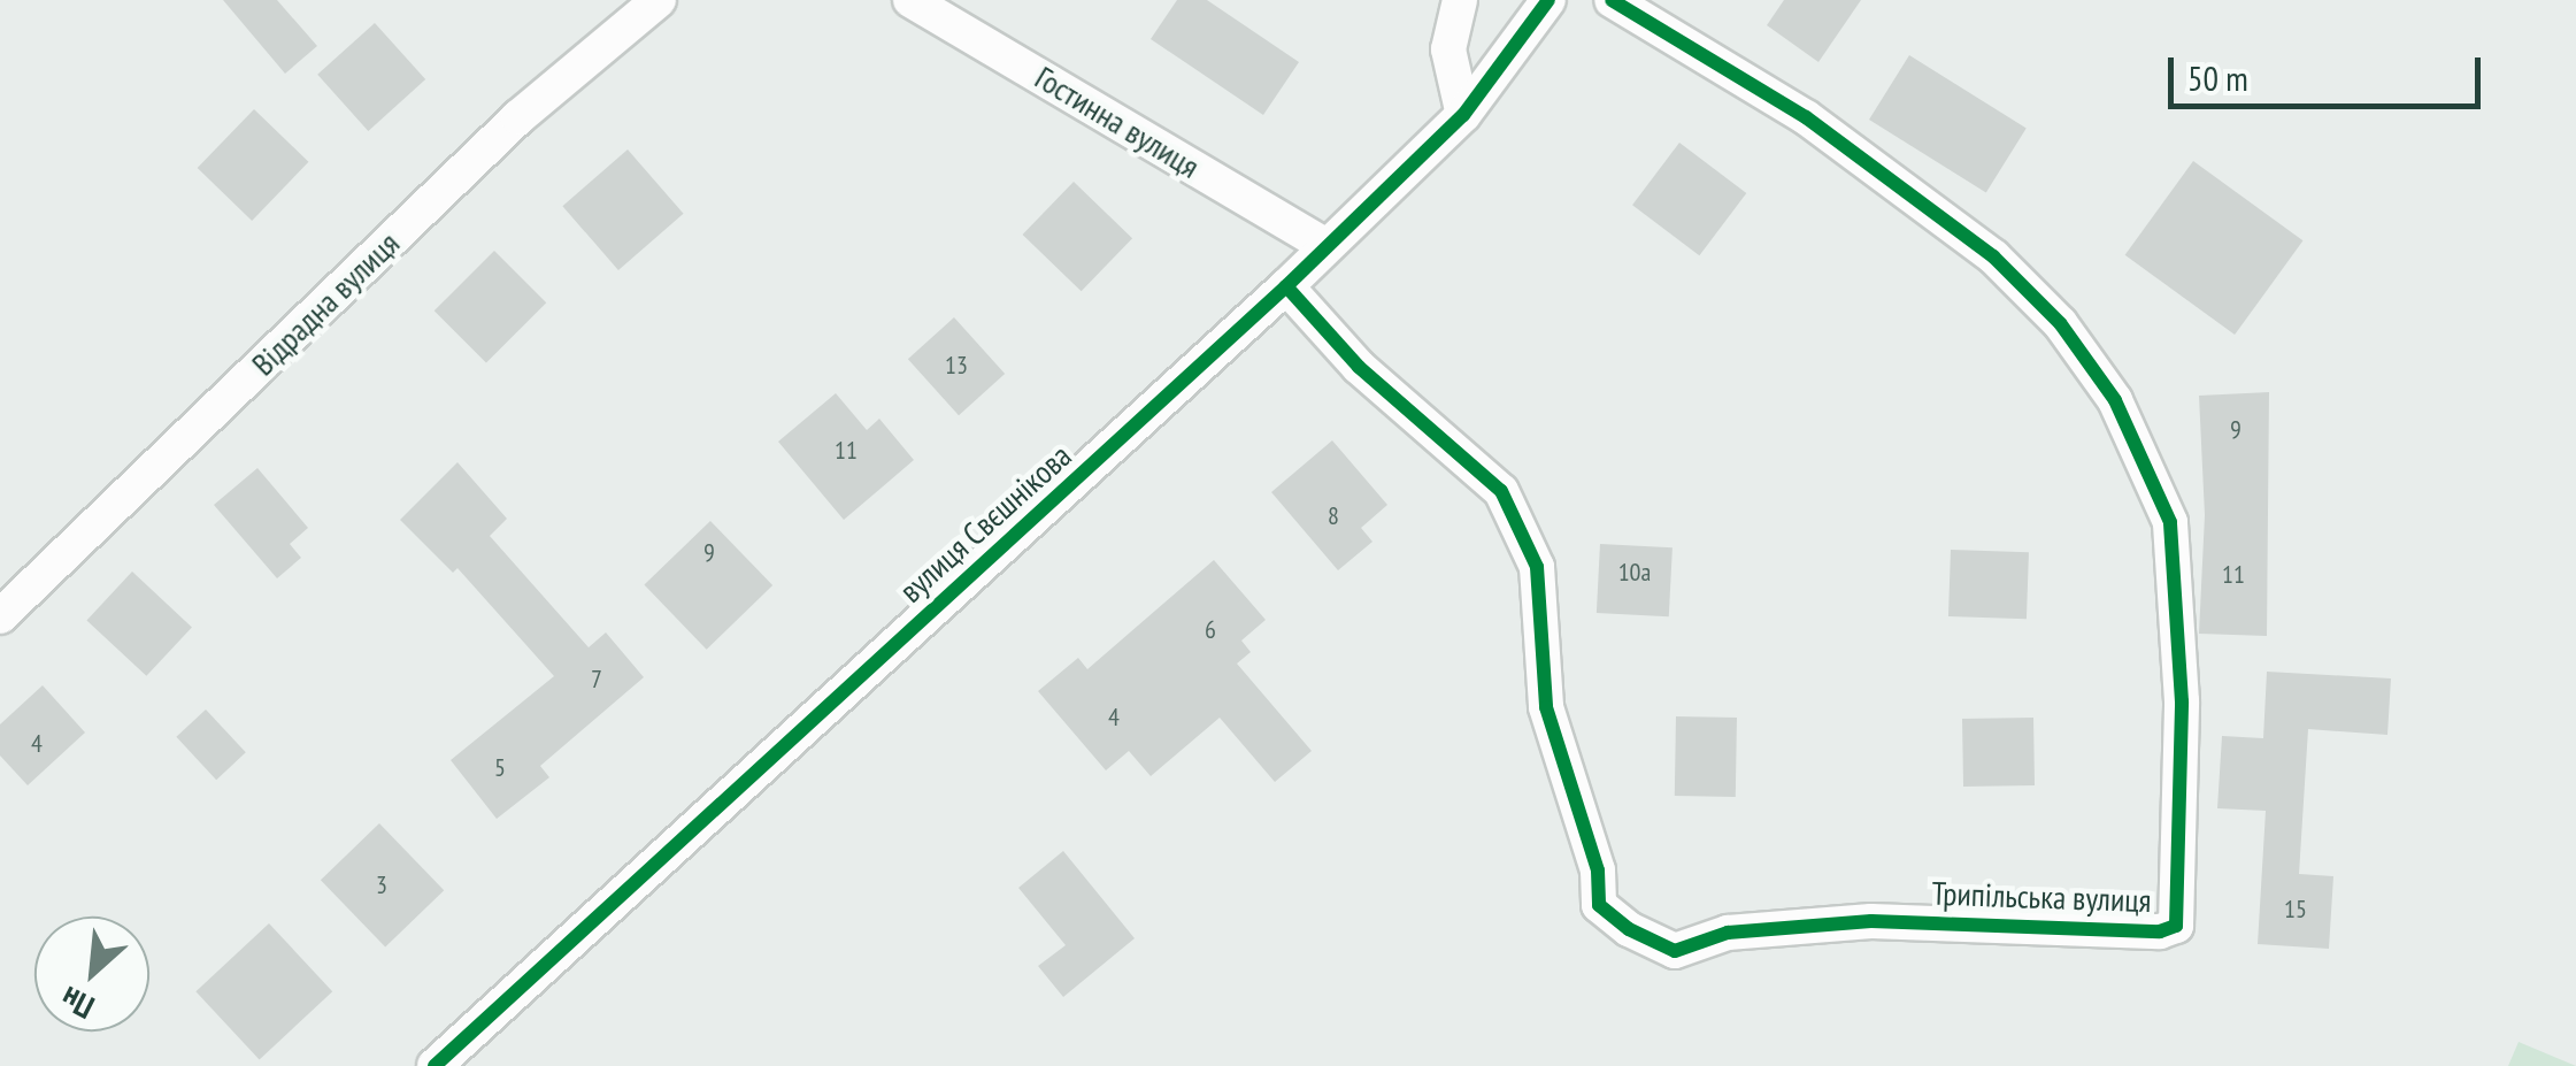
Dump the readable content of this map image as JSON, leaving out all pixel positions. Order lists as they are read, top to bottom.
{
  "streets": {
    "street": [
      "Гостинна вулиця",
      "Відрадна вулиця",
      "вулиця Свєшнікова",
      "Трипільська вулиця"
    ]
  },
  "crossings": [
    ["Гостинна вулиця", "вулиця Свєшнікова"],
    ["вулиця Свєшнікова", "Трипільська вулиця"]
  ],
  "house_numbers": [
    "13",
    "9",
    "11",
    "8",
    "9",
    "10а",
    "11",
    "6",
    "7",
    "4",
    "4",
    "5",
    "3",
    "15"
  ],
  "scale_bar": "50 m",
  "north": "bottom left"
}
